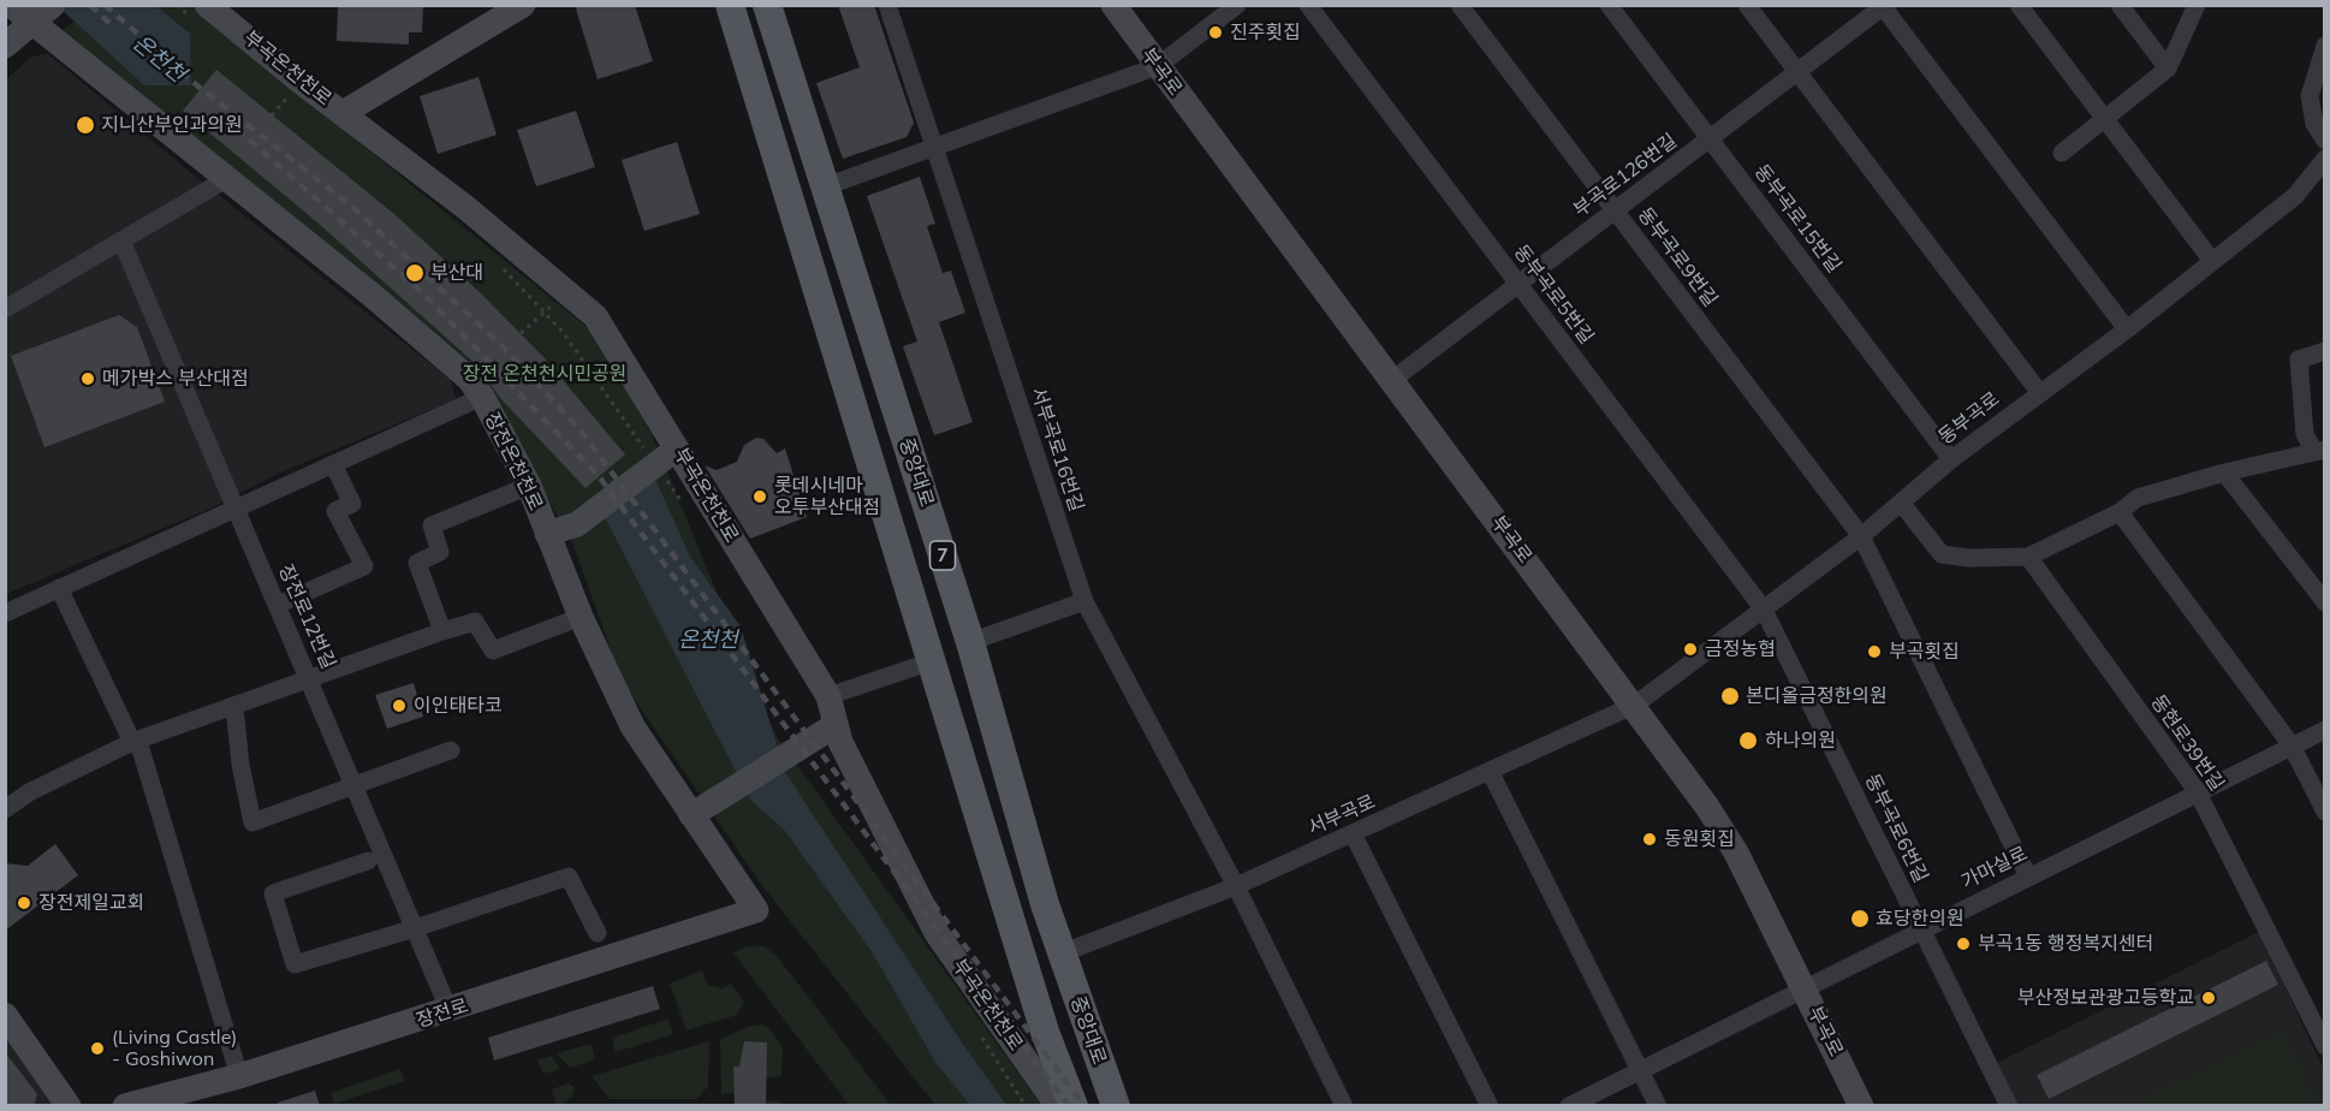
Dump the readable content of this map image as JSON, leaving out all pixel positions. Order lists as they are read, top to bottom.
{
  "streets": {
    "main road": [
      "부곡온천천로",
      "부곡로",
      "장전온천천로",
      "중앙대로",
      "7",
      "장전로"
    ],
    "street": [
      "부곡로126번길",
      "동부곡로15번길",
      "동부곡로9번길",
      "동부곡로5번길",
      "동부곡로",
      "서부곡로16번길",
      "장전로12번길",
      "동현로39번길",
      "서부곡로",
      "동부곡로6번길",
      "가마실로"
    ]
  },
  "crossings": [
    ["부곡로", "부곡로126번길"],
    ["부곡로", "동부곡로"],
    ["부곡로", "서부곡로"],
    ["부곡로", "가마실로"],
    ["부곡로126번길", "동부곡로15번길"],
    ["부곡로126번길", "동부곡로9번길"],
    ["부곡로126번길", "동부곡로5번길"],
    ["동부곡로15번길", "동부곡로"],
    ["동부곡로9번길", "동부곡로"],
    ["동부곡로9번길", "가마실로"],
    ["동부곡로5번길", "동부곡로"],
    ["동부곡로5번길", "동부곡로6번길"],
    ["동부곡로", "서부곡로"],
    ["동부곡로", "동부곡로6번길"],
    ["서부곡로16번길", "서부곡로"],
    ["장전온천천로", "장전로"],
    ["중앙대로", "서부곡로"],
    ["장전로12번길", "장전로"],
    ["동현로39번길", "가마실로"],
    ["동부곡로6번길", "가마실로"]
  ],
  "water": ["온천천"],
  "parks": ["장전 온천천시민공원"],
  "places": [
    "진주횟집",
    "지니산부인과의원",
    "부산대",
    "메가박스 부산대점",
    "롯데시네마 오투부산대점",
    "금정농협",
    "부곡횟집",
    "본디올금정한의원",
    "이인태타코",
    "하나의원",
    "동원횟집",
    "장전제일교회",
    "효당한의원",
    "부곡1동 행정복지센터",
    "부산정보관광고등학교",
    "(Living Castle) - Goshiwon"
  ]
}
